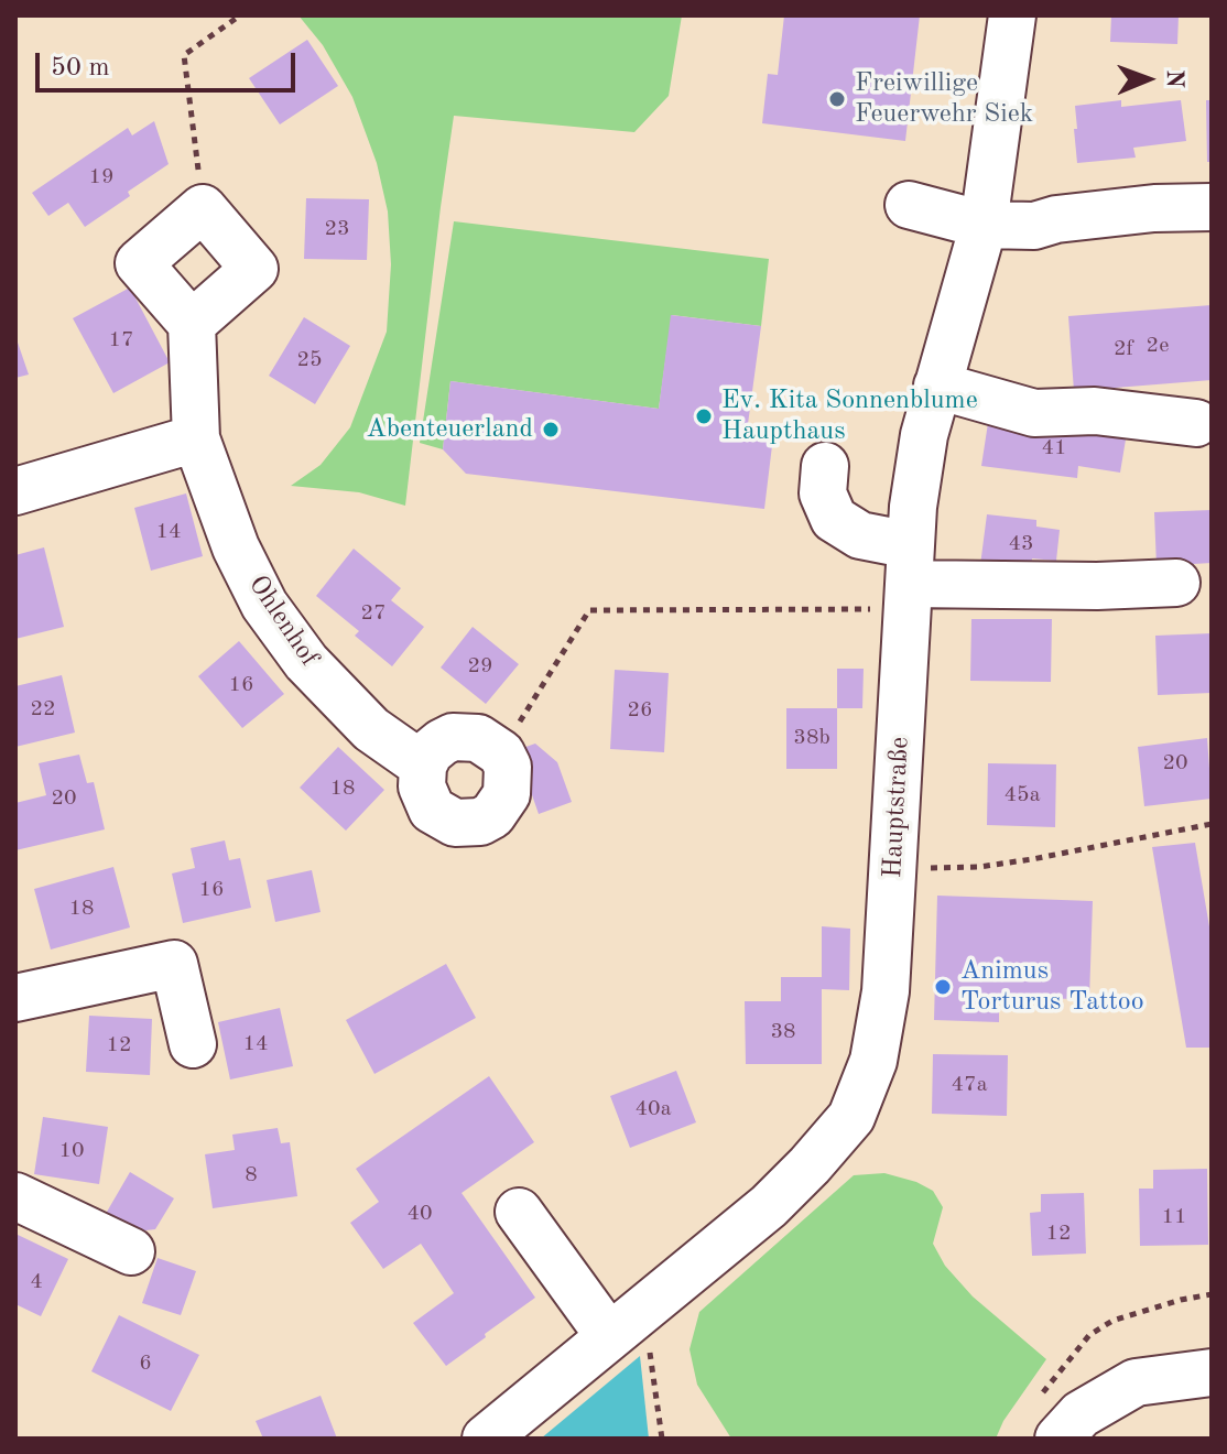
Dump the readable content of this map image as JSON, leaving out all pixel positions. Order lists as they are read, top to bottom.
{
  "streets": {
    "street": ["Ohlenhof", "Hauptstraße"]
  },
  "places": [
    "Freiwillige Feuerwehr Siek",
    "Ev. Kita Sonnenblume Haupthaus",
    "Abenteuerland",
    "Animus Torturus Tattoo"
  ],
  "house_numbers": [
    "19",
    "23",
    "17",
    "2e",
    "2f",
    "25",
    "41",
    "14",
    "43",
    "27",
    "29",
    "16",
    "22",
    "26",
    "38b",
    "20",
    "18",
    "45a",
    "20",
    "16",
    "18",
    "38",
    "14",
    "12",
    "47a",
    "40a",
    "10",
    "8",
    "40",
    "11",
    "12",
    "4",
    "6"
  ],
  "scale_bar": "50 m",
  "north": "right"
}
